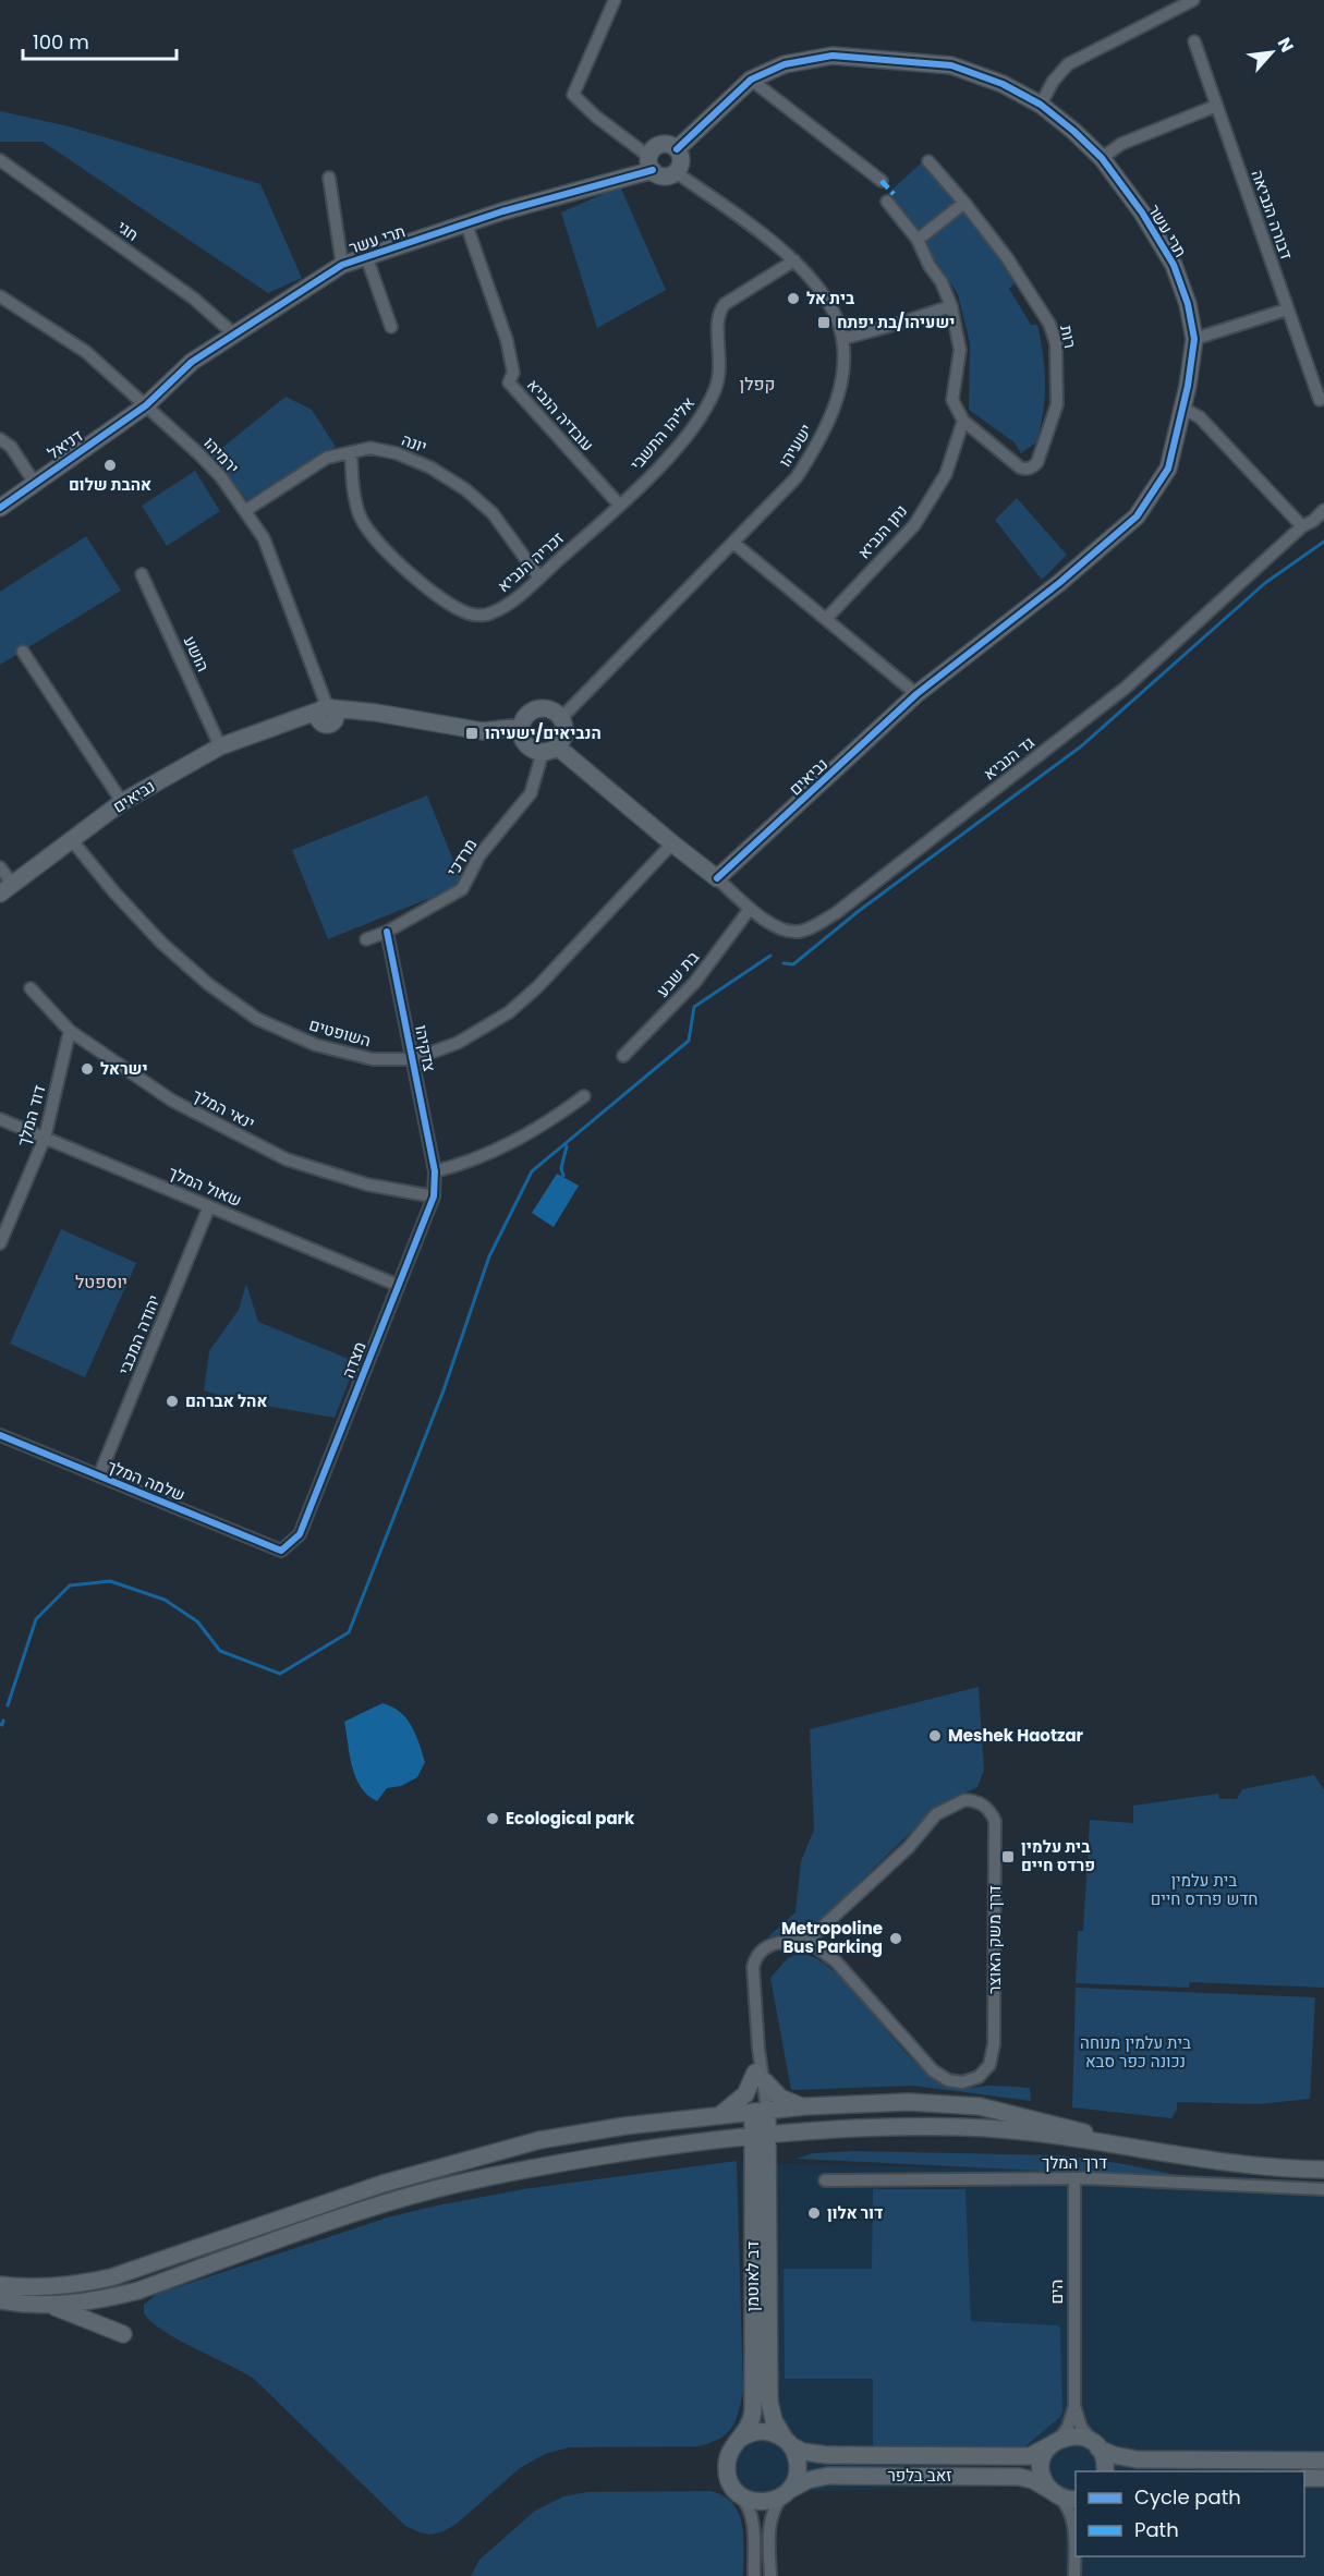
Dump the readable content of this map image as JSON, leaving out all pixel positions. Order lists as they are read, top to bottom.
{
  "streets": {
    "street": [
      "דבורה הנביאה",
      "חגי",
      "תרי עשר",
      "רות",
      "עובדיה הנביא",
      "אליהו התשבי",
      "יונה",
      "דניאל",
      "ישעיהו",
      "ירמיהו",
      "נתן הנביא",
      "זכריה הנביא",
      "הושע",
      "גד הנביא",
      "נביאים",
      "מרדכי",
      "בת שבע",
      "השופטים",
      "צדקיהו",
      "ינאי המלך",
      "דוד המלך",
      "שאול המלך",
      "יהודה המכבי",
      "מצדה",
      "שלמה המלך",
      "דרך משק האוצר",
      "דרך המלך",
      "דב לאוטמן",
      "הים",
      "זאב בלפר"
    ]
  },
  "crossings": [
    ["חגי", "תרי עשר"],
    ["תרי עשר", "עובדיה הנביא"],
    ["תרי עשר", "דניאל"],
    ["תרי עשר", "ישעיהו"],
    ["תרי עשר", "ירמיהו"],
    ["תרי עשר", "נביאים"],
    ["רות", "נתן הנביא"],
    ["עובדיה הנביא", "אליהו התשבי"],
    ["עובדיה הנביא", "זכריה הנביא"],
    ["אליהו התשבי", "ישעיהו"],
    ["אליהו התשבי", "זכריה הנביא"],
    ["יונה", "ירמיהו"],
    ["יונה", "זכריה הנביא"],
    ["דניאל", "ירמיהו"],
    ["ישעיהו", "נביאים"],
    ["ישעיהו", "מרדכי"],
    ["ירמיהו", "נביאים"],
    ["הושע", "נביאים"],
    ["גד הנביא", "נביאים"],
    ["גד הנביא", "בת שבע"],
    ["נביאים", "מרדכי"],
    ["נביאים", "השופטים"],
    ["מרדכי", "צדקיהו"],
    ["השופטים", "צדקיהו"],
    ["צדקיהו", "מצדה"],
    ["ינאי המלך", "דוד המלך"],
    ["ינאי המלך", "מצדה"],
    ["דוד המלך", "שאול המלך"],
    ["שאול המלך", "יהודה המכבי"],
    ["שאול המלך", "מצדה"],
    ["יהודה המכבי", "שלמה המלך"],
    ["מצדה", "שלמה המלך"],
    ["דרך המלך", "הים"],
    ["דב לאוטמן", "זאב בלפר"],
    ["הים", "זאב בלפר"]
  ],
  "districts": ["קפלן", "יוספטל"],
  "parks": ["בית עלמין חדש פרדס חיים", "בית עלמין מנוחה נכונה כפר סבא"],
  "places": {
    "other": [
      "בית אל",
      "אהבת שלום",
      "ישראל",
      "אהל אברהם",
      "Meshek Haotzar",
      "Ecological park",
      "Metropoline Bus Parking",
      "דור אלון"
    ],
    "transit": ["ישעיהו/בת יפתח", "הנביאים/ישעיהו", "בית עלמין פרדס חיים"]
  },
  "legend": ["Cycle path", "Path"],
  "scale_bar": "100 m",
  "north": "top right"
}
